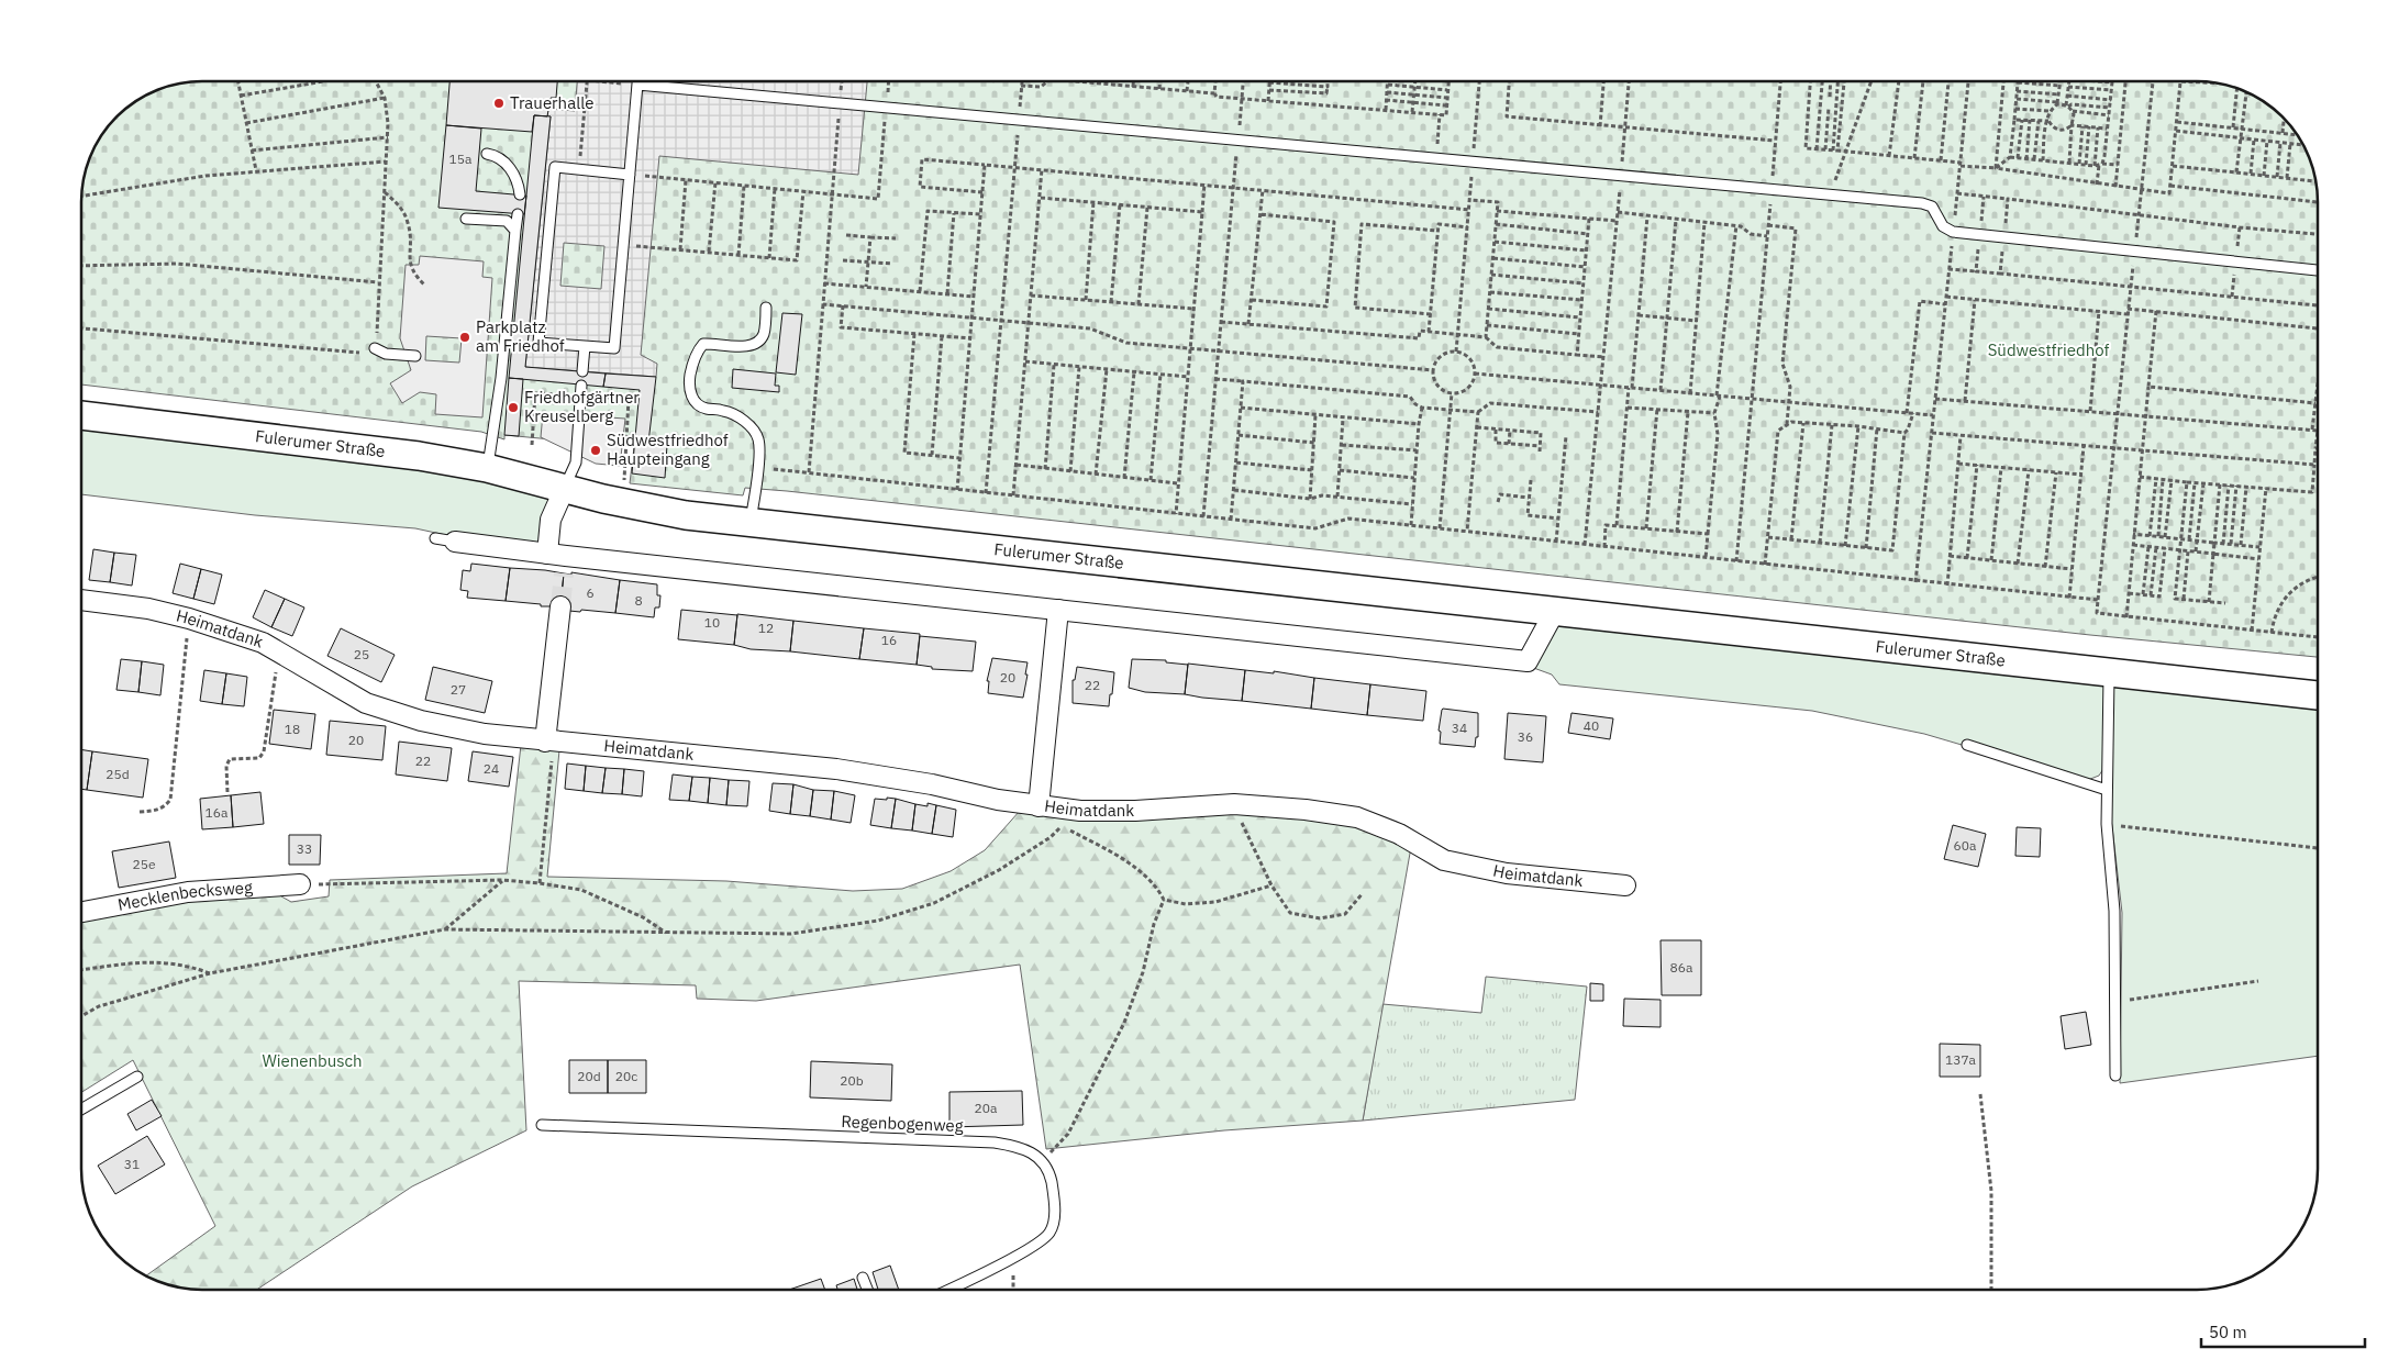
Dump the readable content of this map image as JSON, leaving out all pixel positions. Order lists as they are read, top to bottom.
{
  "streets": {
    "main road": ["Fulerumer Straße"],
    "street": ["Heimatdank", "Mecklenbecksweg"],
    "lane": ["Regenbogenweg"]
  },
  "parks": ["Südwestfriedhof", "Wienenbusch"],
  "places": [
    "Trauerhalle",
    "Parkplatz am Friedhof",
    "Friedhofgärtner Kreuselberg",
    "Südwestfriedhof Haupteingang"
  ],
  "house_numbers": [
    "15a",
    "6",
    "8",
    "10",
    "12",
    "16",
    "25",
    "20",
    "22",
    "27",
    "40",
    "34",
    "18",
    "36",
    "20",
    "22",
    "24",
    "25d",
    "16a",
    "60a",
    "33",
    "25e",
    "86a",
    "137a",
    "20d",
    "20c",
    "20b",
    "20a",
    "31"
  ],
  "scale_bar": "50 m"
}
